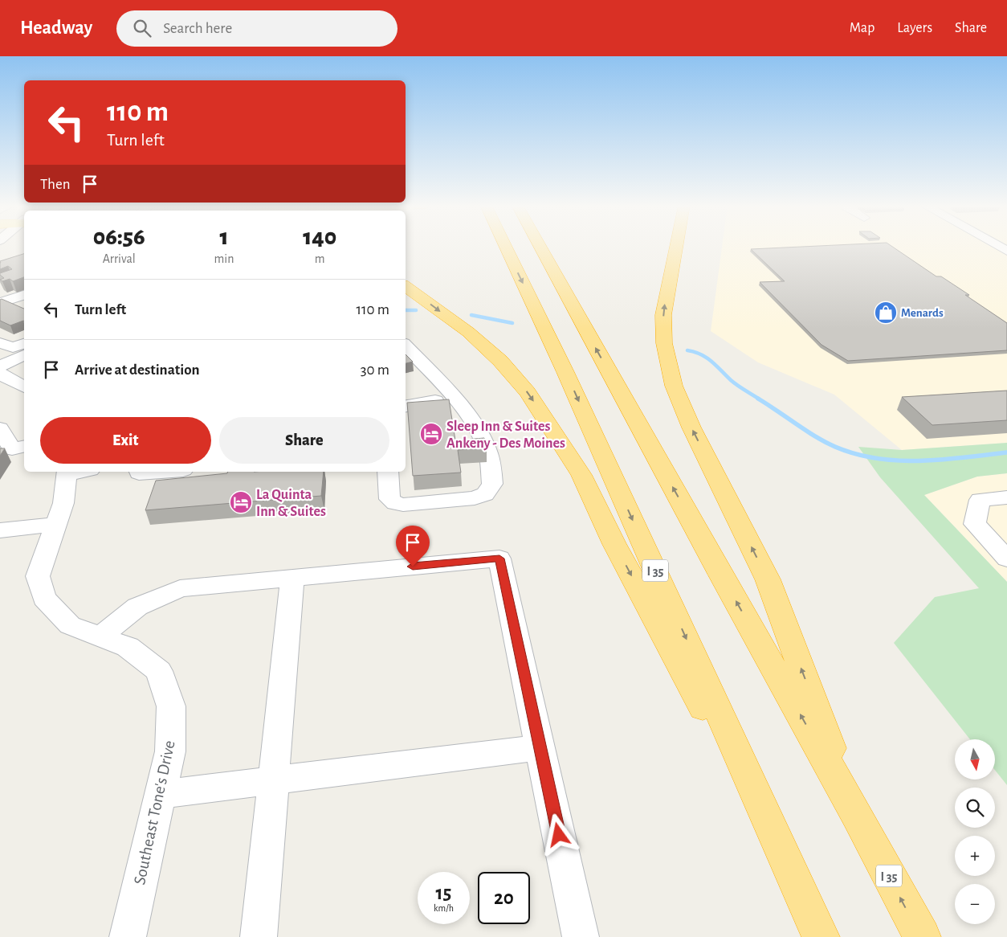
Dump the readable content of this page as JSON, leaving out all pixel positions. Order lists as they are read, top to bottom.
{
  "streets": {
    "highway": ["I 35"],
    "street": ["Southeast Tone's Drive"]
  },
  "places": {
    "shop": ["Menards"],
    "hotel": ["Sleep Inn & Suites Ankeny - Des Moines", "La Quinta Inn & Suites"]
  },
  "north": "bottom",
  "page": {
    "header": "Headway",
    "search": "Search here",
    "nav": ["Map", "Layers", "Share"],
    "turn": ["110 m", "Turn left"],
    "then": "Then",
    "eta": [
      "06:56",
      "Arrival",
      "1",
      "min",
      "140",
      "m"
    ],
    "list": [
      {
        "name": "Turn left",
        "value": "110 m"
      },
      {
        "name": "Arrive at destination",
        "value": "30 m"
      }
    ],
    "buttons": ["Exit", "Share"],
    "map_buttons": ["+", "−"],
    "speed": "15 km/h",
    "limit": "20"
  }
}
